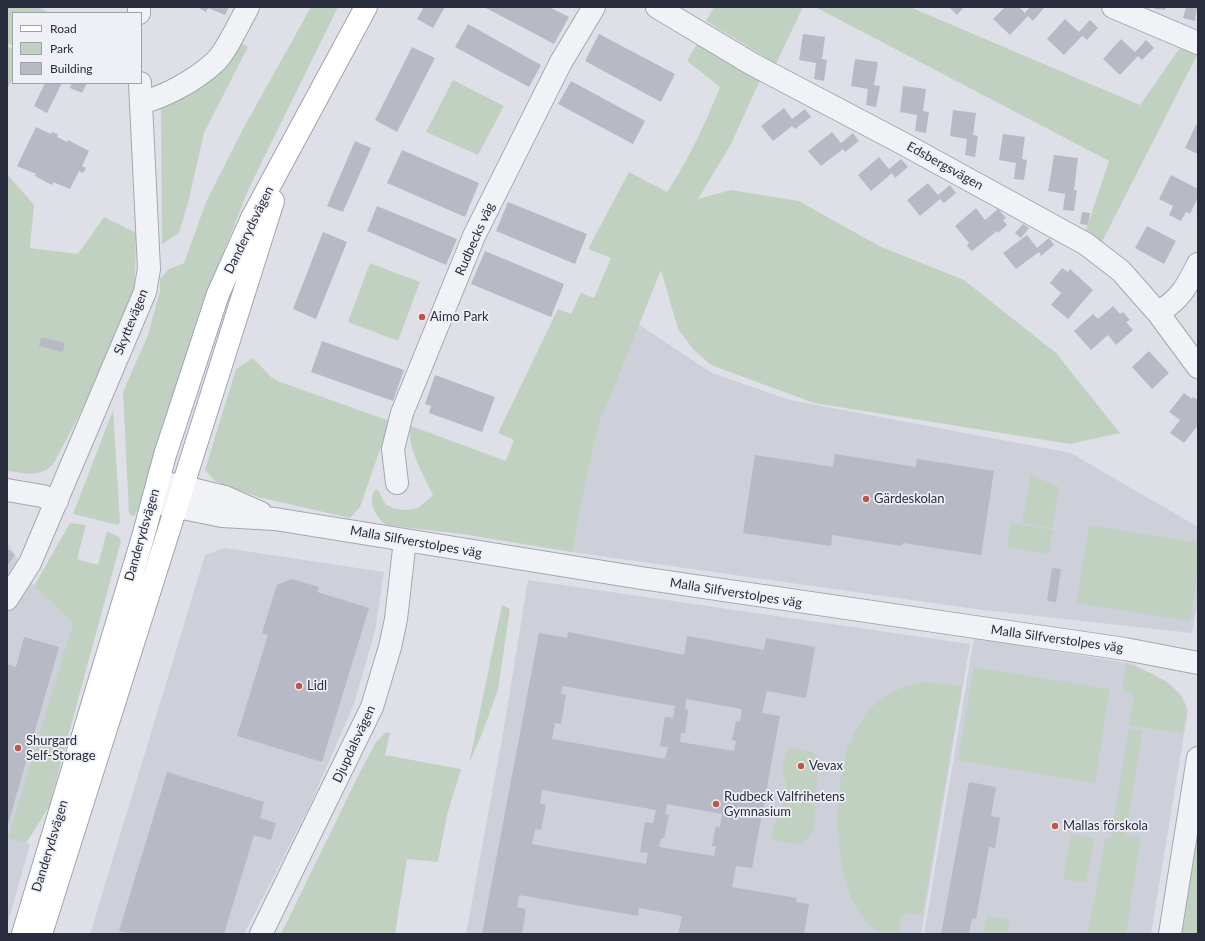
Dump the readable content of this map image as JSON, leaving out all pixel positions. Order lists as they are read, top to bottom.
{
  "streets": {
    "main road": ["Danderydsvägen"],
    "street": [
      "Edsbergsvägen",
      "Rudbecks väg",
      "Skyttevägen",
      "Malla Silfverstolpes väg",
      "Djupdalsvägen"
    ]
  },
  "crossings": [
    ["Danderydsvägen", "Malla Silfverstolpes väg"],
    ["Malla Silfverstolpes väg", "Djupdalsvägen"]
  ],
  "places": [
    "Aimo Park",
    "Gärdeskolan",
    "Lidl",
    "Shurgard Self-Storage",
    "Vevax",
    "Rudbeck Valfrihetens Gymnasium",
    "Mallas förskola"
  ],
  "legend": ["Road", "Park", "Building"]
}
